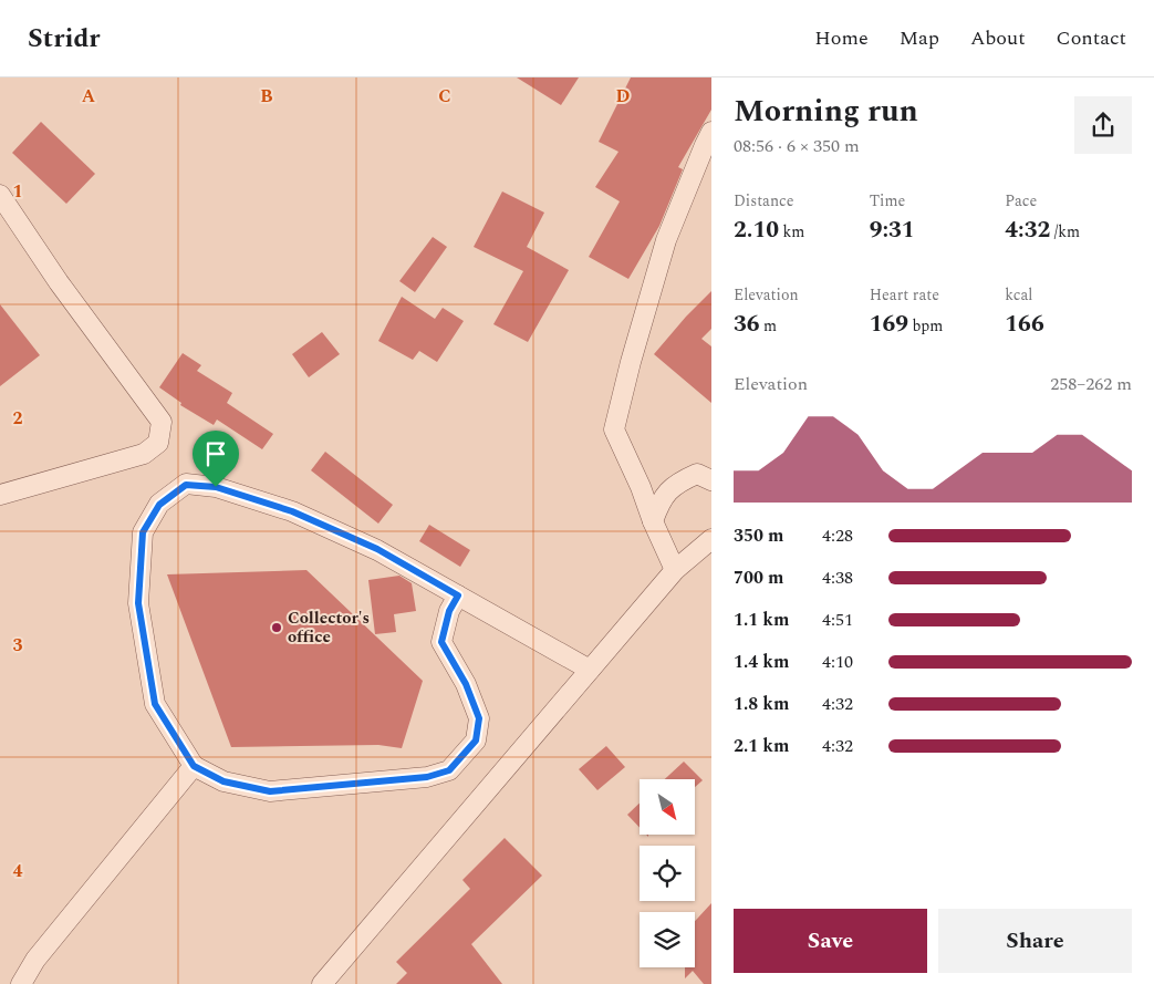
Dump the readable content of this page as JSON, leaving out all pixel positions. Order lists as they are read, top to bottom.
{
  "places": ["Collector's office"],
  "north": "bottom right",
  "page": {
    "header": "Stridr",
    "nav": [
      "Home",
      "Map",
      "About",
      "Contact"
    ],
    "heading": ["Morning run", "08:56 · 6 × 350 m"],
    "stats": [
      ["Distance", "2.10 km"],
      ["Time", "9:31"],
      ["Pace", "4:32 /km"],
      ["Elevation", "36 m"],
      ["Heart rate", "169 bpm"],
      ["kcal", "166"]
    ],
    "chart": ["Elevation", "258–262 m"],
    "list": [
      {
        "name": "350 m",
        "note": "4:28"
      },
      {
        "name": "700 m",
        "note": "4:38"
      },
      {
        "name": "1.1 km",
        "note": "4:51"
      },
      {
        "name": "1.4 km",
        "note": "4:10"
      },
      {
        "name": "1.8 km",
        "note": "4:32"
      },
      {
        "name": "2.1 km",
        "note": "4:32"
      }
    ],
    "buttons": ["Save", "Share"]
  },
  "grid": {
    "columns": [
      "A",
      "B",
      "C",
      "D"
    ],
    "rows": [
      "1",
      "2",
      "3",
      "4"
    ]
  }
}
